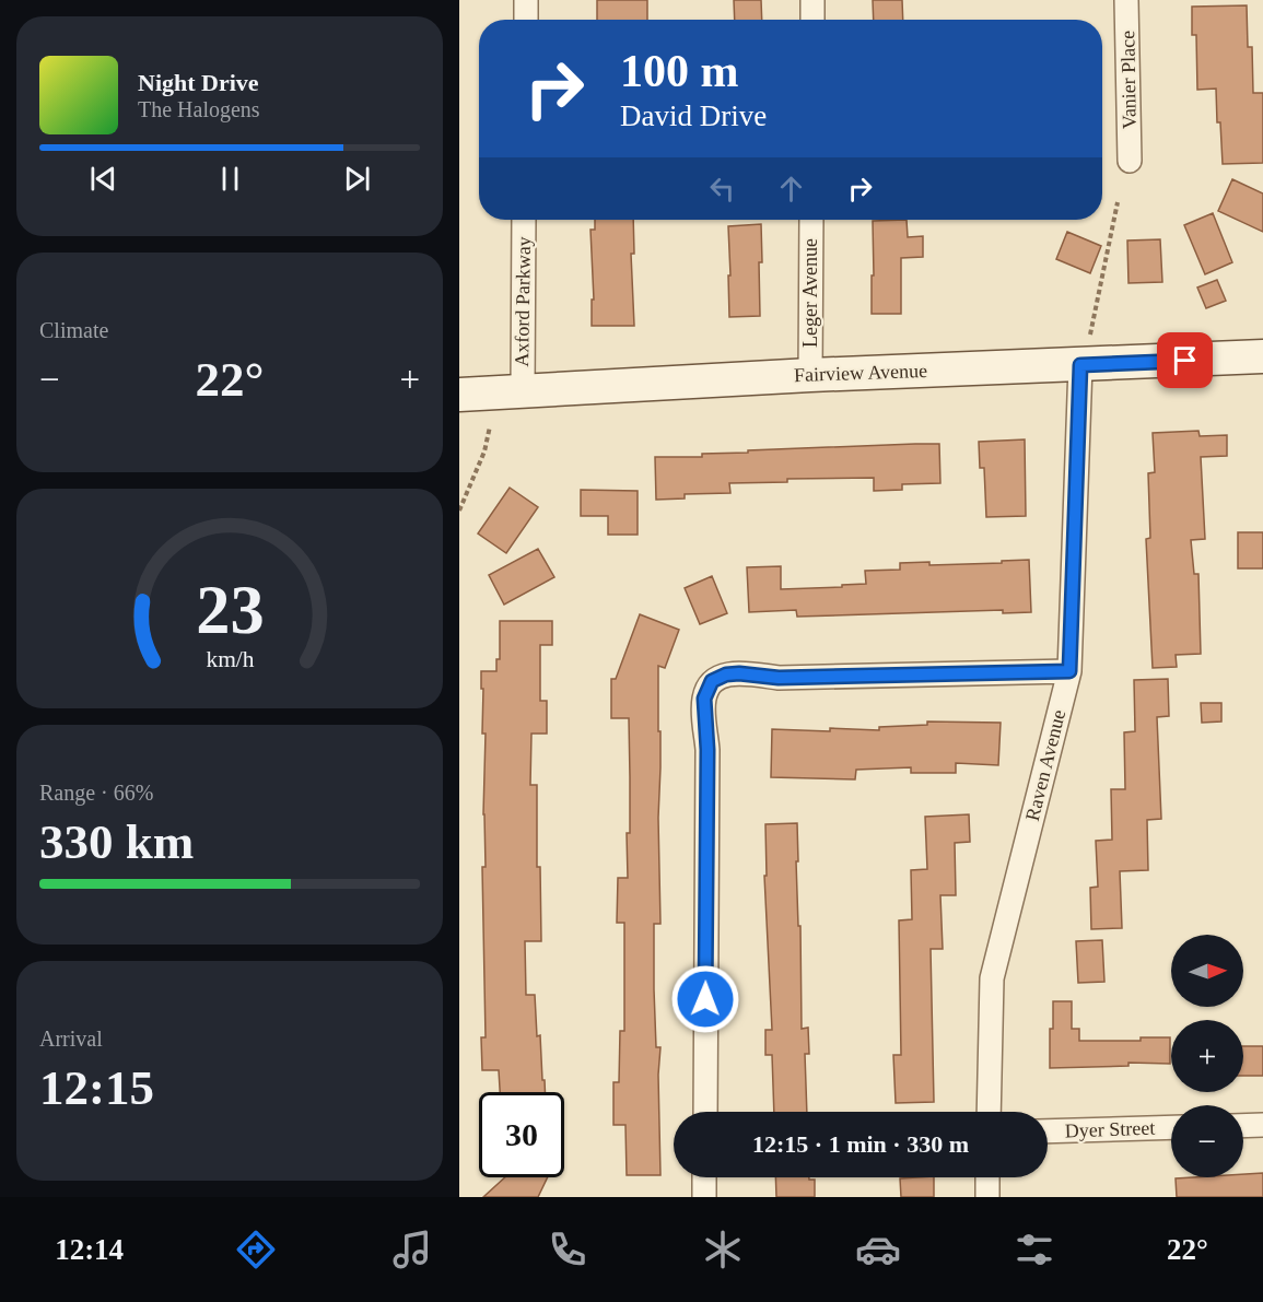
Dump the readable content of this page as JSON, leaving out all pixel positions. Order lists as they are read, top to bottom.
{
  "streets": {
    "main road": ["Fairview Avenue"],
    "street": [
      "Vanier Place",
      "Leger Avenue",
      "Axford Parkway",
      "Raven Avenue",
      "Dyer Street"
    ]
  },
  "crossings": [
    ["Leger Avenue", "Fairview Avenue"],
    ["Axford Parkway", "Fairview Avenue"],
    ["Fairview Avenue", "Raven Avenue"]
  ],
  "north": "right",
  "page": {
    "turn": ["100 m", "David Drive"],
    "song": ["Night Drive", "The Halogens"],
    "tile": [
      "Climate",
      ["Range · 66%", "330 km"],
      ["Arrival", "12:15"]
    ],
    "heat": ["−", "22°", "+"],
    "map_buttons": ["+", "−"],
    "limit": "30",
    "trip": "12:15 · 1 min · 330 m",
    "tabs": ["12:14", "22°"],
    "gauge": ["23", "km/h"]
  }
}
